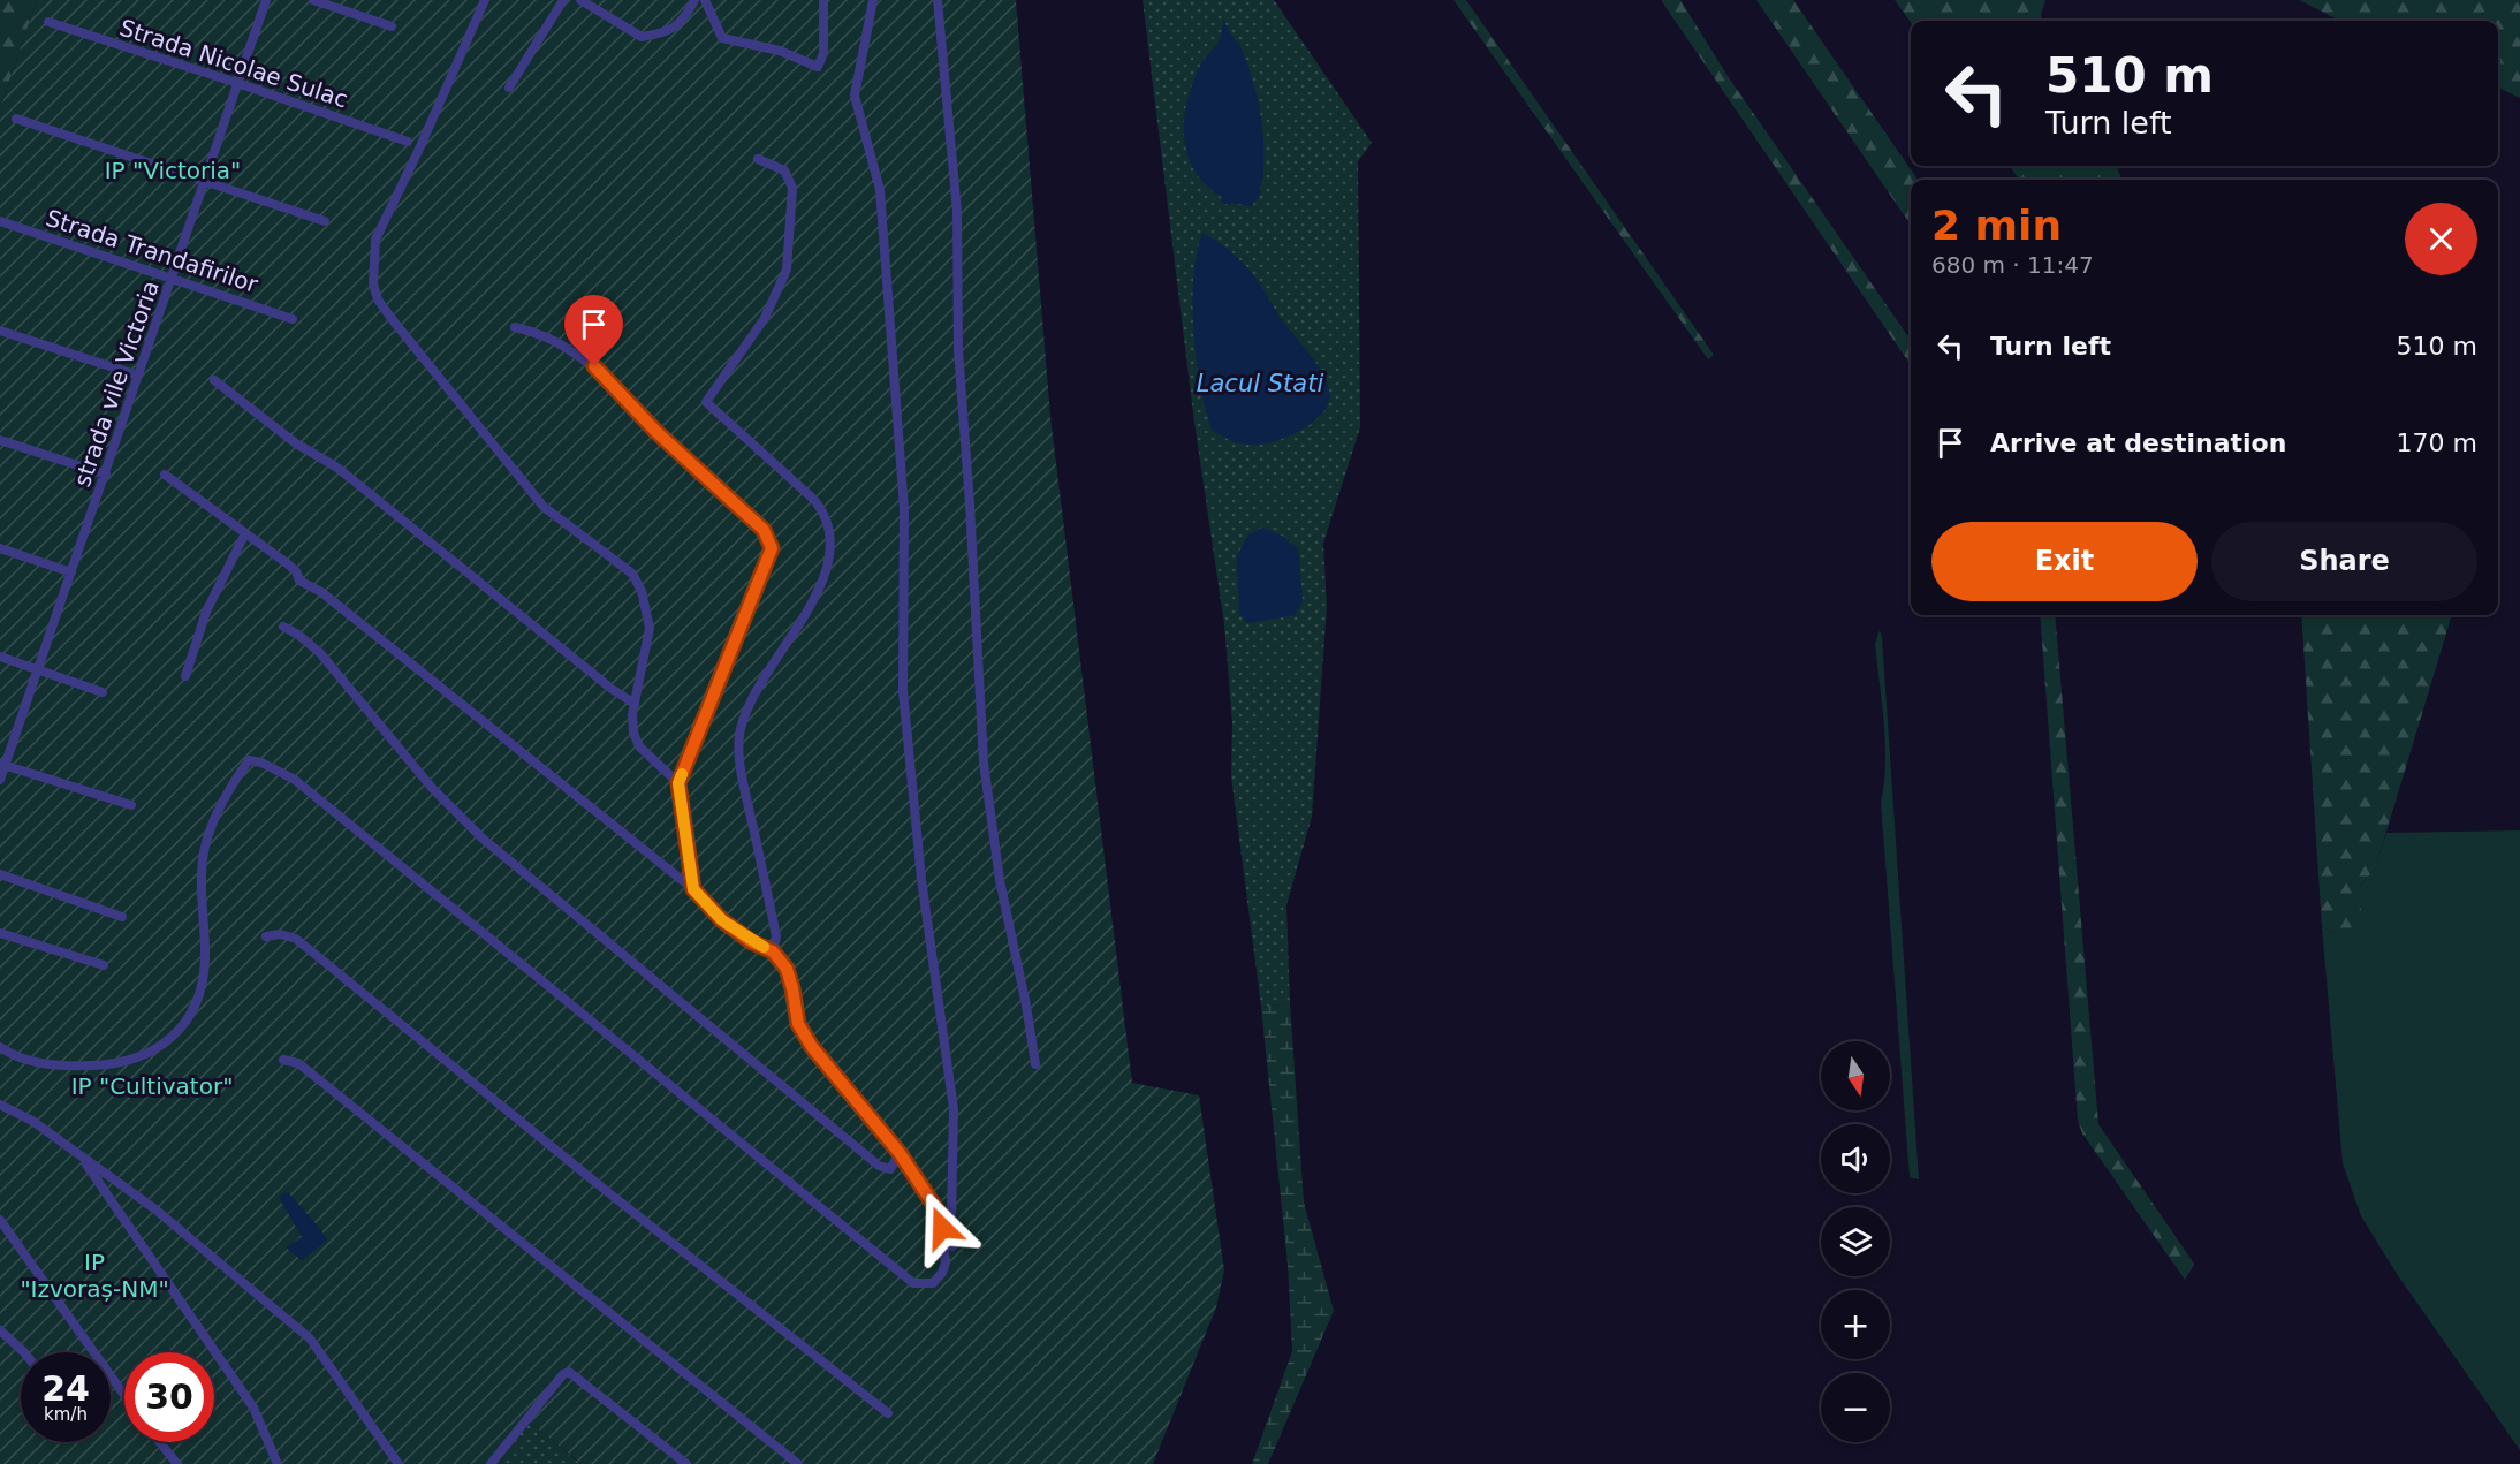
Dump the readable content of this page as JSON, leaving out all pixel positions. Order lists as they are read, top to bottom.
{
  "streets": {
    "street": ["Strada Nicolae Sulac", "Strada Trandafirilor", "strada vile Victoria"]
  },
  "crossings": [
    ["Strada Nicolae Sulac", "strada vile Victoria"],
    ["Strada Trandafirilor", "strada vile Victoria"]
  ],
  "water": ["Lacul Stati"],
  "parks": ["IP \"Victoria\"", "IP \"Cultivator\"", "IP \"Izvoraș-NM\""],
  "north": "bottom",
  "page": {
    "turn": ["510 m", "Turn left"],
    "heading": ["2 min", "680 m · 11:47"],
    "list": [
      {
        "name": "Turn left",
        "value": "510 m"
      },
      {
        "name": "Arrive at destination",
        "value": "170 m"
      }
    ],
    "buttons": ["Exit", "Share"],
    "map_buttons": ["+", "−"],
    "speed": "24 km/h",
    "limit": "30"
  }
}
